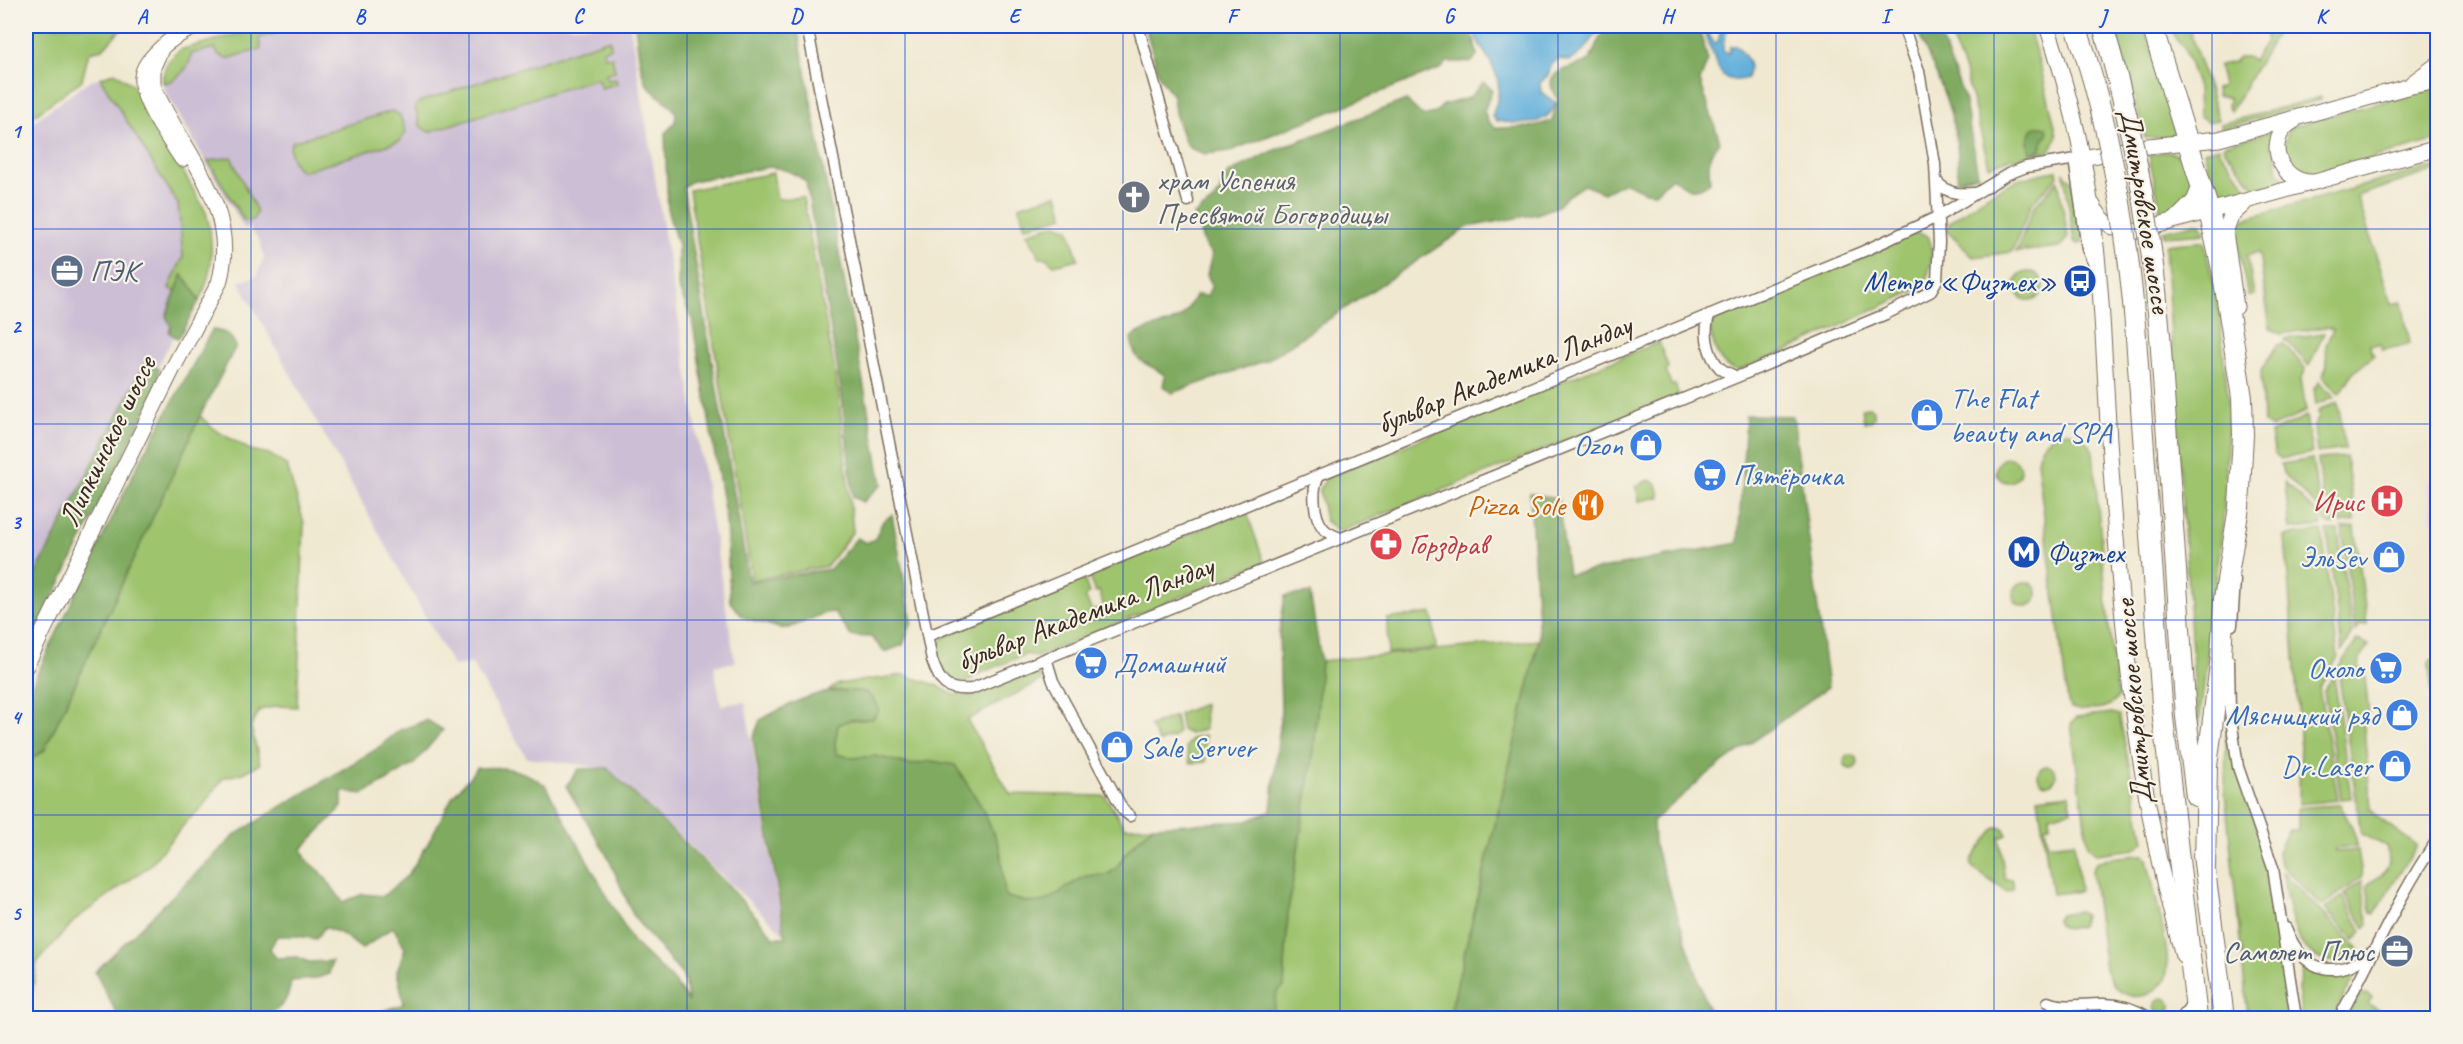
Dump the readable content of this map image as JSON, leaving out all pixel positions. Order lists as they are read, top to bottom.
{
  "streets": {
    "highway": ["Дмитровское шоссе"],
    "main road": ["Липкинское шоссе"],
    "street": ["бульвар Академика Ландау"]
  },
  "places": {
    "church": ["храм Успения Пресвятой Богородицы"],
    "office": ["ПЭК", "Самолет Плюс"],
    "bus stop": ["Метро «Физтех»"],
    "shop": [
      "The Flat beauty and SPA",
      "Ozon",
      "ЭльSev",
      "Мясницкий ряд",
      "Sale Server",
      "Dr.Laser"
    ],
    "supermarket": ["Пятёрочка", "Домашний", "Около"],
    "hospital": ["Ирис"],
    "restaurant": ["Pizza Sole"],
    "pharmacy": ["Горздрав"],
    "metro station": ["Физтех"]
  },
  "grid": {
    "columns": [
      "A",
      "B",
      "C",
      "D",
      "E",
      "F",
      "G",
      "H",
      "I",
      "J",
      "K"
    ],
    "rows": [
      "1",
      "2",
      "3",
      "4",
      "5"
    ]
  }
}
